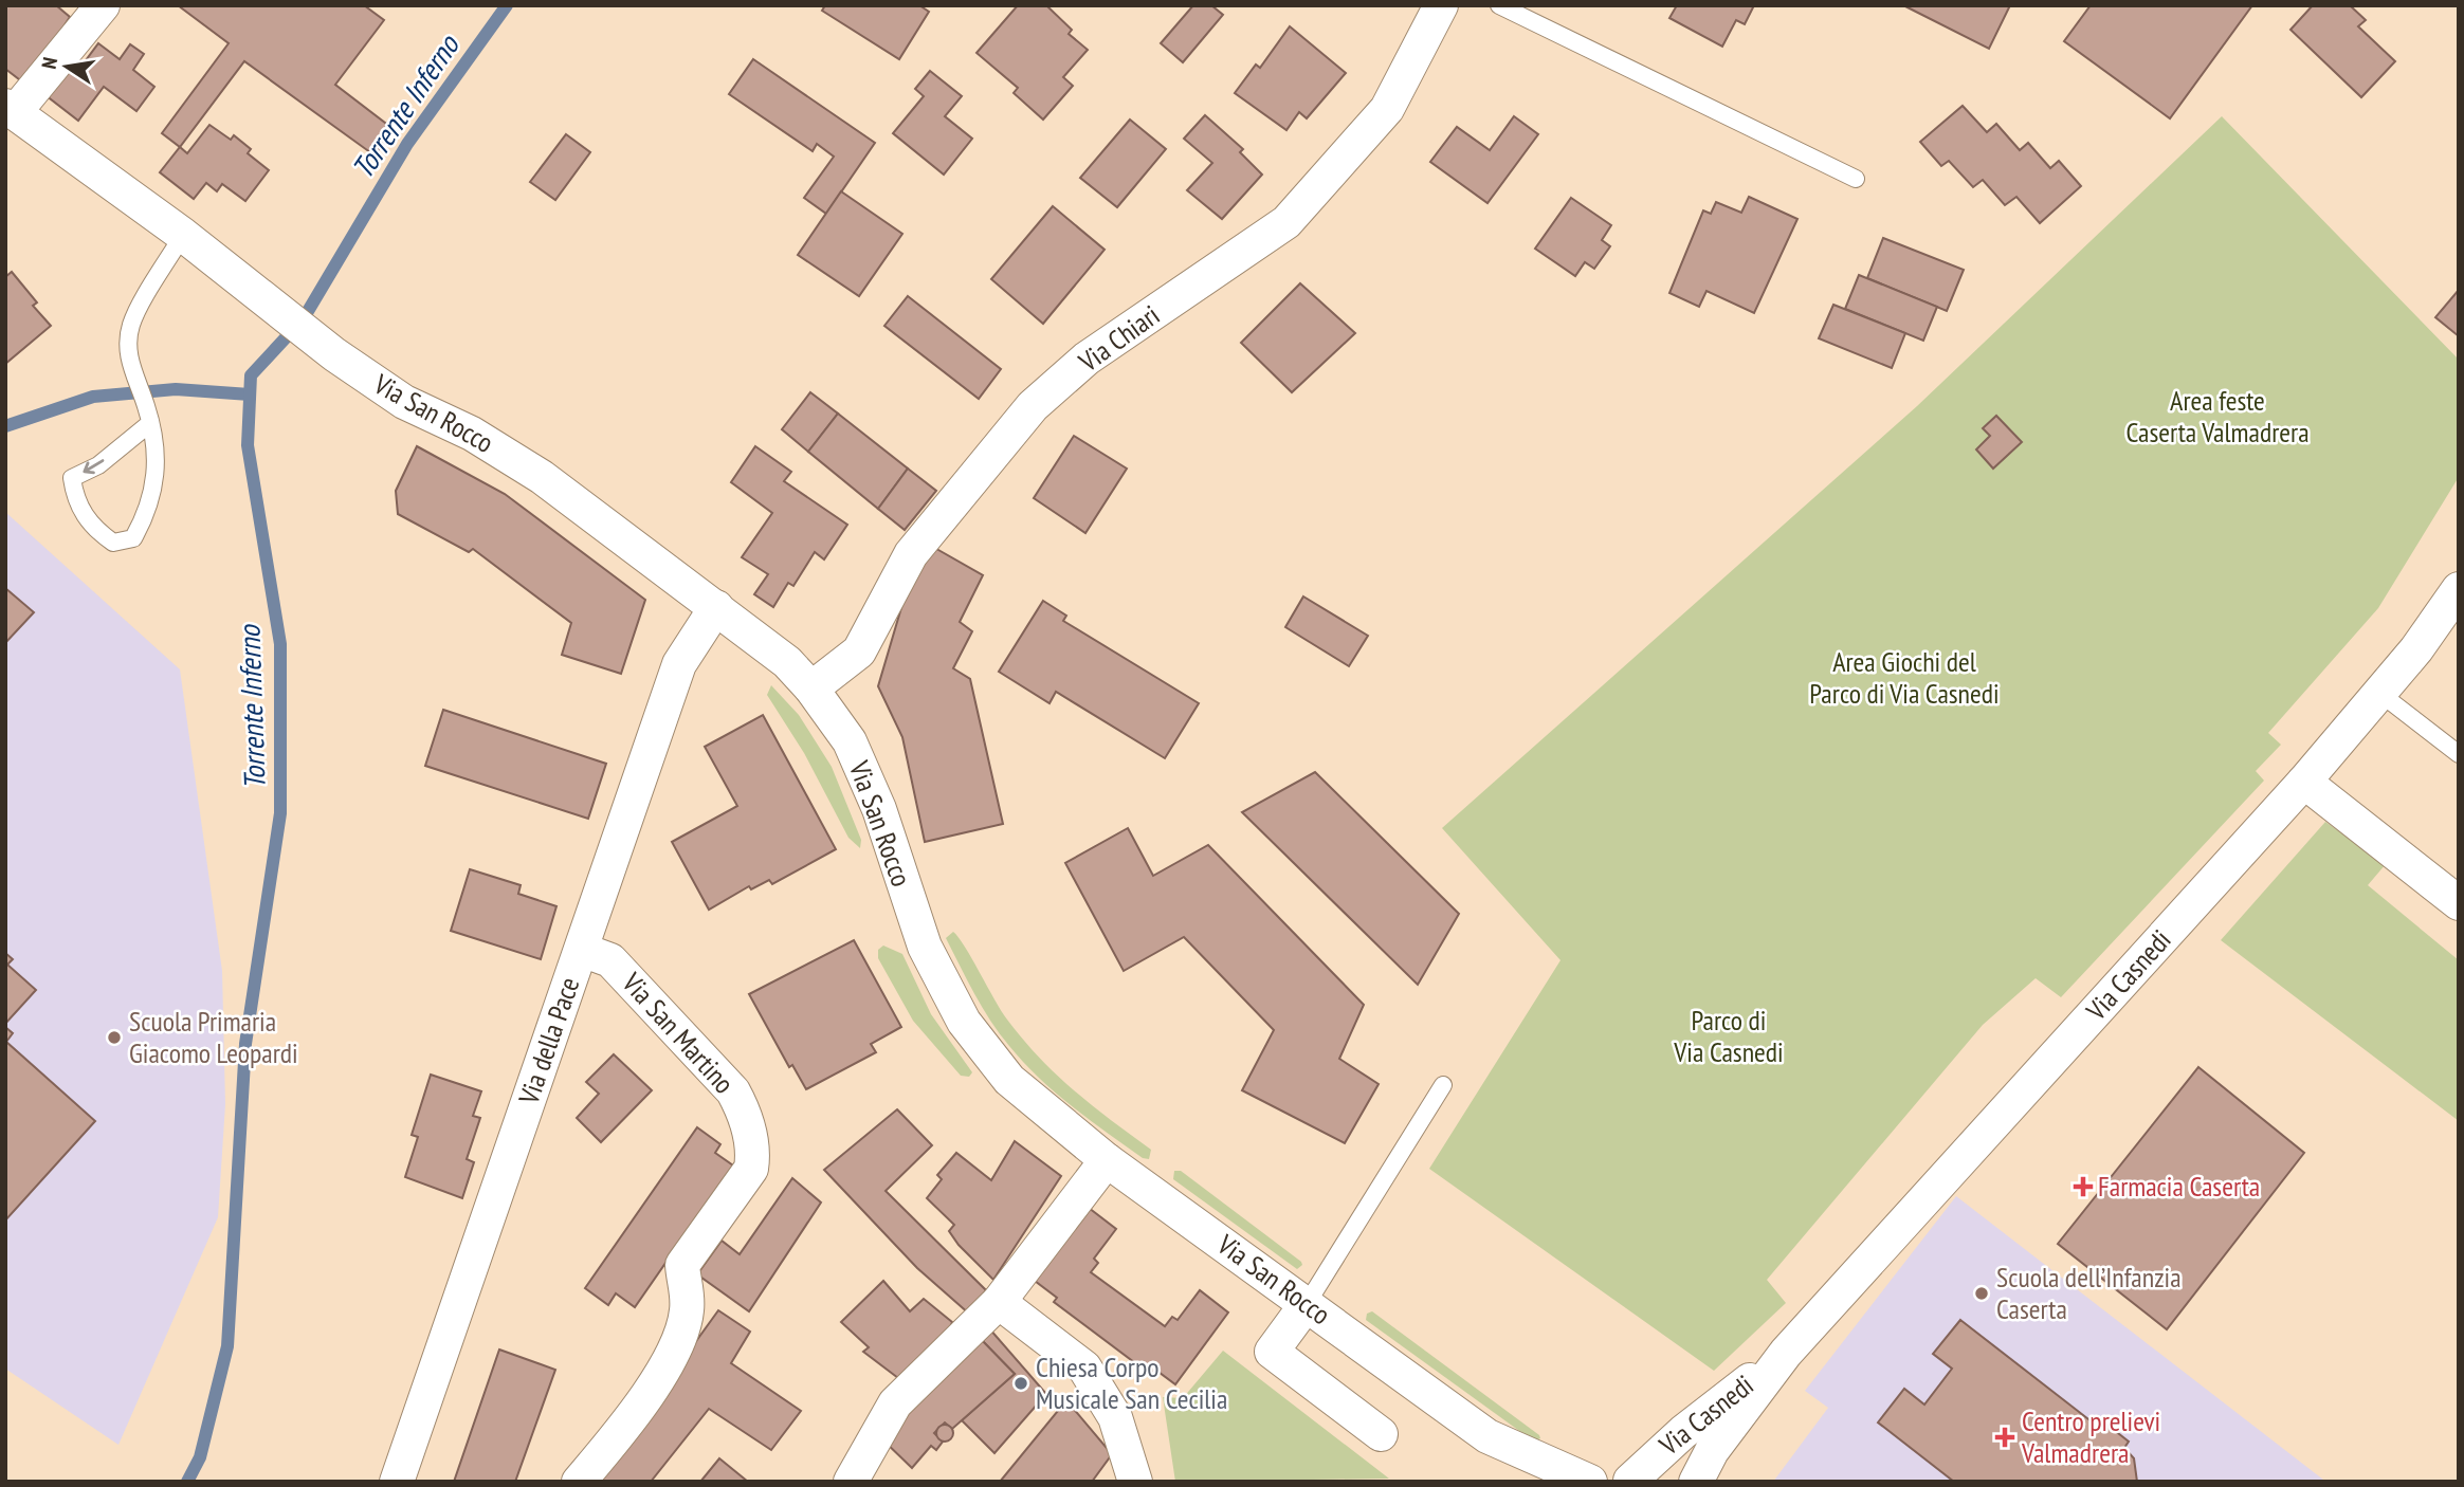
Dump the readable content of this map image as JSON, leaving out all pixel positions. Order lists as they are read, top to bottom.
{
  "streets": {
    "street": [
      "Via Chiari",
      "Via San Rocco",
      "Via Casnedi",
      "Via San Martino",
      "Via della Pace"
    ]
  },
  "crossings": [
    ["Via Chiari", "Via San Rocco"],
    ["Via San Rocco", "Via della Pace"],
    ["Via San Martino", "Via della Pace"]
  ],
  "water": ["Torrente Inferno"],
  "parks": ["Area feste Caserta Valmadrera", "Area Giochi del Parco di Via Casnedi", "Parco di Via Casnedi"],
  "places": {
    "other": ["Scuola Primaria Giacomo Leopardi", "Scuola dell’Infanzia Caserta", "Chiesa Corpo Musicale San Cecilia"],
    "health": ["Farmacia Caserta", "Centro prelievi Valmadrera"]
  },
  "north": "left"
}
